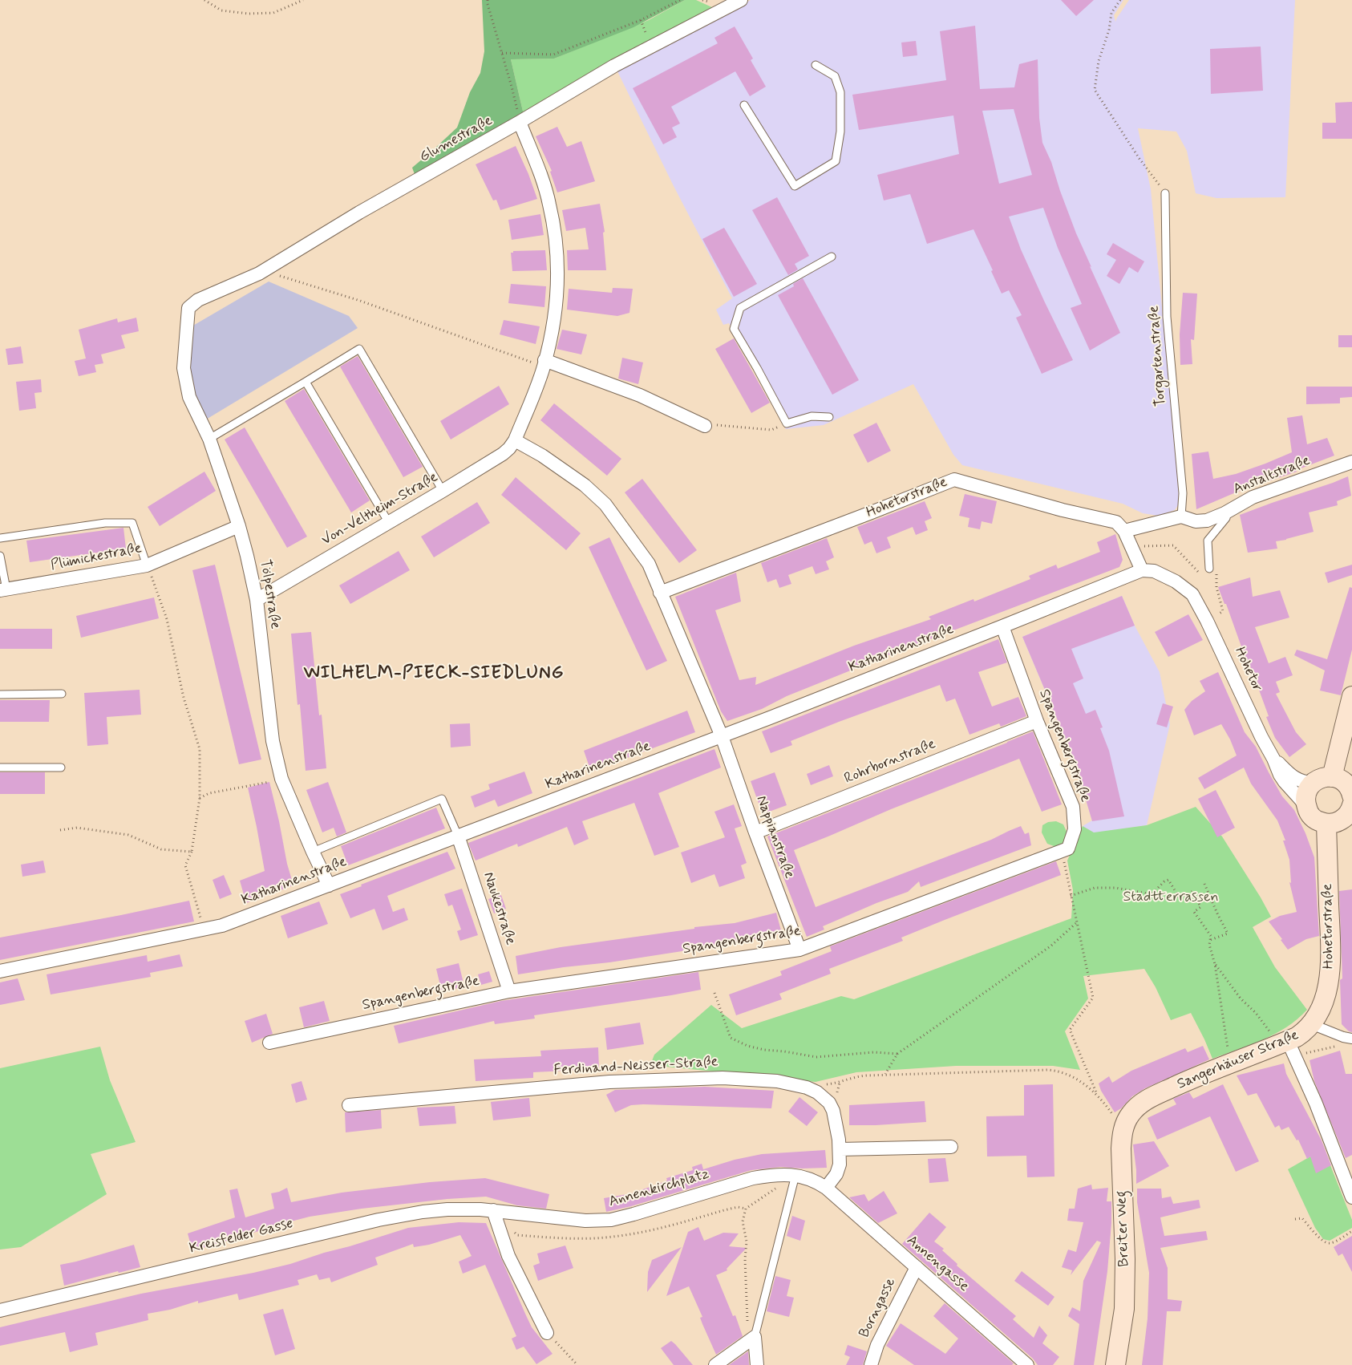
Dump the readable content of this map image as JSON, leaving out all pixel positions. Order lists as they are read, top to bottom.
{
  "streets": {
    "main road": ["Hohetorstraße", "Sangerhäuser Straße", "Breiter Weg"],
    "street": [
      "Glumestraße",
      "Anstaltstraße",
      "Von-Veltheim-Straße",
      "Plümickestraße",
      "Tölpestraße",
      "Katharinenstraße",
      "Hohetor",
      "Spangenbergstraße",
      "Rohrbornstraße",
      "Nappianstraße",
      "Naukestraße",
      "Ferdinand-Neisser-Straße",
      "Annenkirchplatz",
      "Kreisfelder Gasse",
      "Annengasse",
      "Borngasse"
    ],
    "lane": ["Torgartenstraße"]
  },
  "crossings": [
    ["Glumestraße", "Tölpestraße"],
    ["Torgartenstraße", "Anstaltstraße"],
    ["Hohetorstraße", "Hohetor"],
    ["Hohetorstraße", "Nappianstraße"],
    ["Hohetorstraße", "Sangerhäuser Straße"],
    ["Von-Veltheim-Straße", "Tölpestraße"],
    ["Von-Veltheim-Straße", "Nappianstraße"],
    ["Plümickestraße", "Tölpestraße"],
    ["Tölpestraße", "Katharinenstraße"],
    ["Katharinenstraße", "Hohetor"],
    ["Katharinenstraße", "Spangenbergstraße"],
    ["Katharinenstraße", "Nappianstraße"],
    ["Katharinenstraße", "Naukestraße"],
    ["Spangenbergstraße", "Rohrbornstraße"],
    ["Spangenbergstraße", "Nappianstraße"],
    ["Spangenbergstraße", "Naukestraße"],
    ["Rohrbornstraße", "Nappianstraße"],
    ["Sangerhäuser Straße", "Breiter Weg"],
    ["Ferdinand-Neisser-Straße", "Annenkirchplatz"],
    ["Ferdinand-Neisser-Straße", "Annengasse"],
    ["Annenkirchplatz", "Kreisfelder Gasse"],
    ["Annenkirchplatz", "Annengasse"],
    ["Annengasse", "Borngasse"]
  ],
  "districts": ["WILHELM-PIECK-SIEDLUNG"],
  "parks": ["Stadtterrassen"]
}
